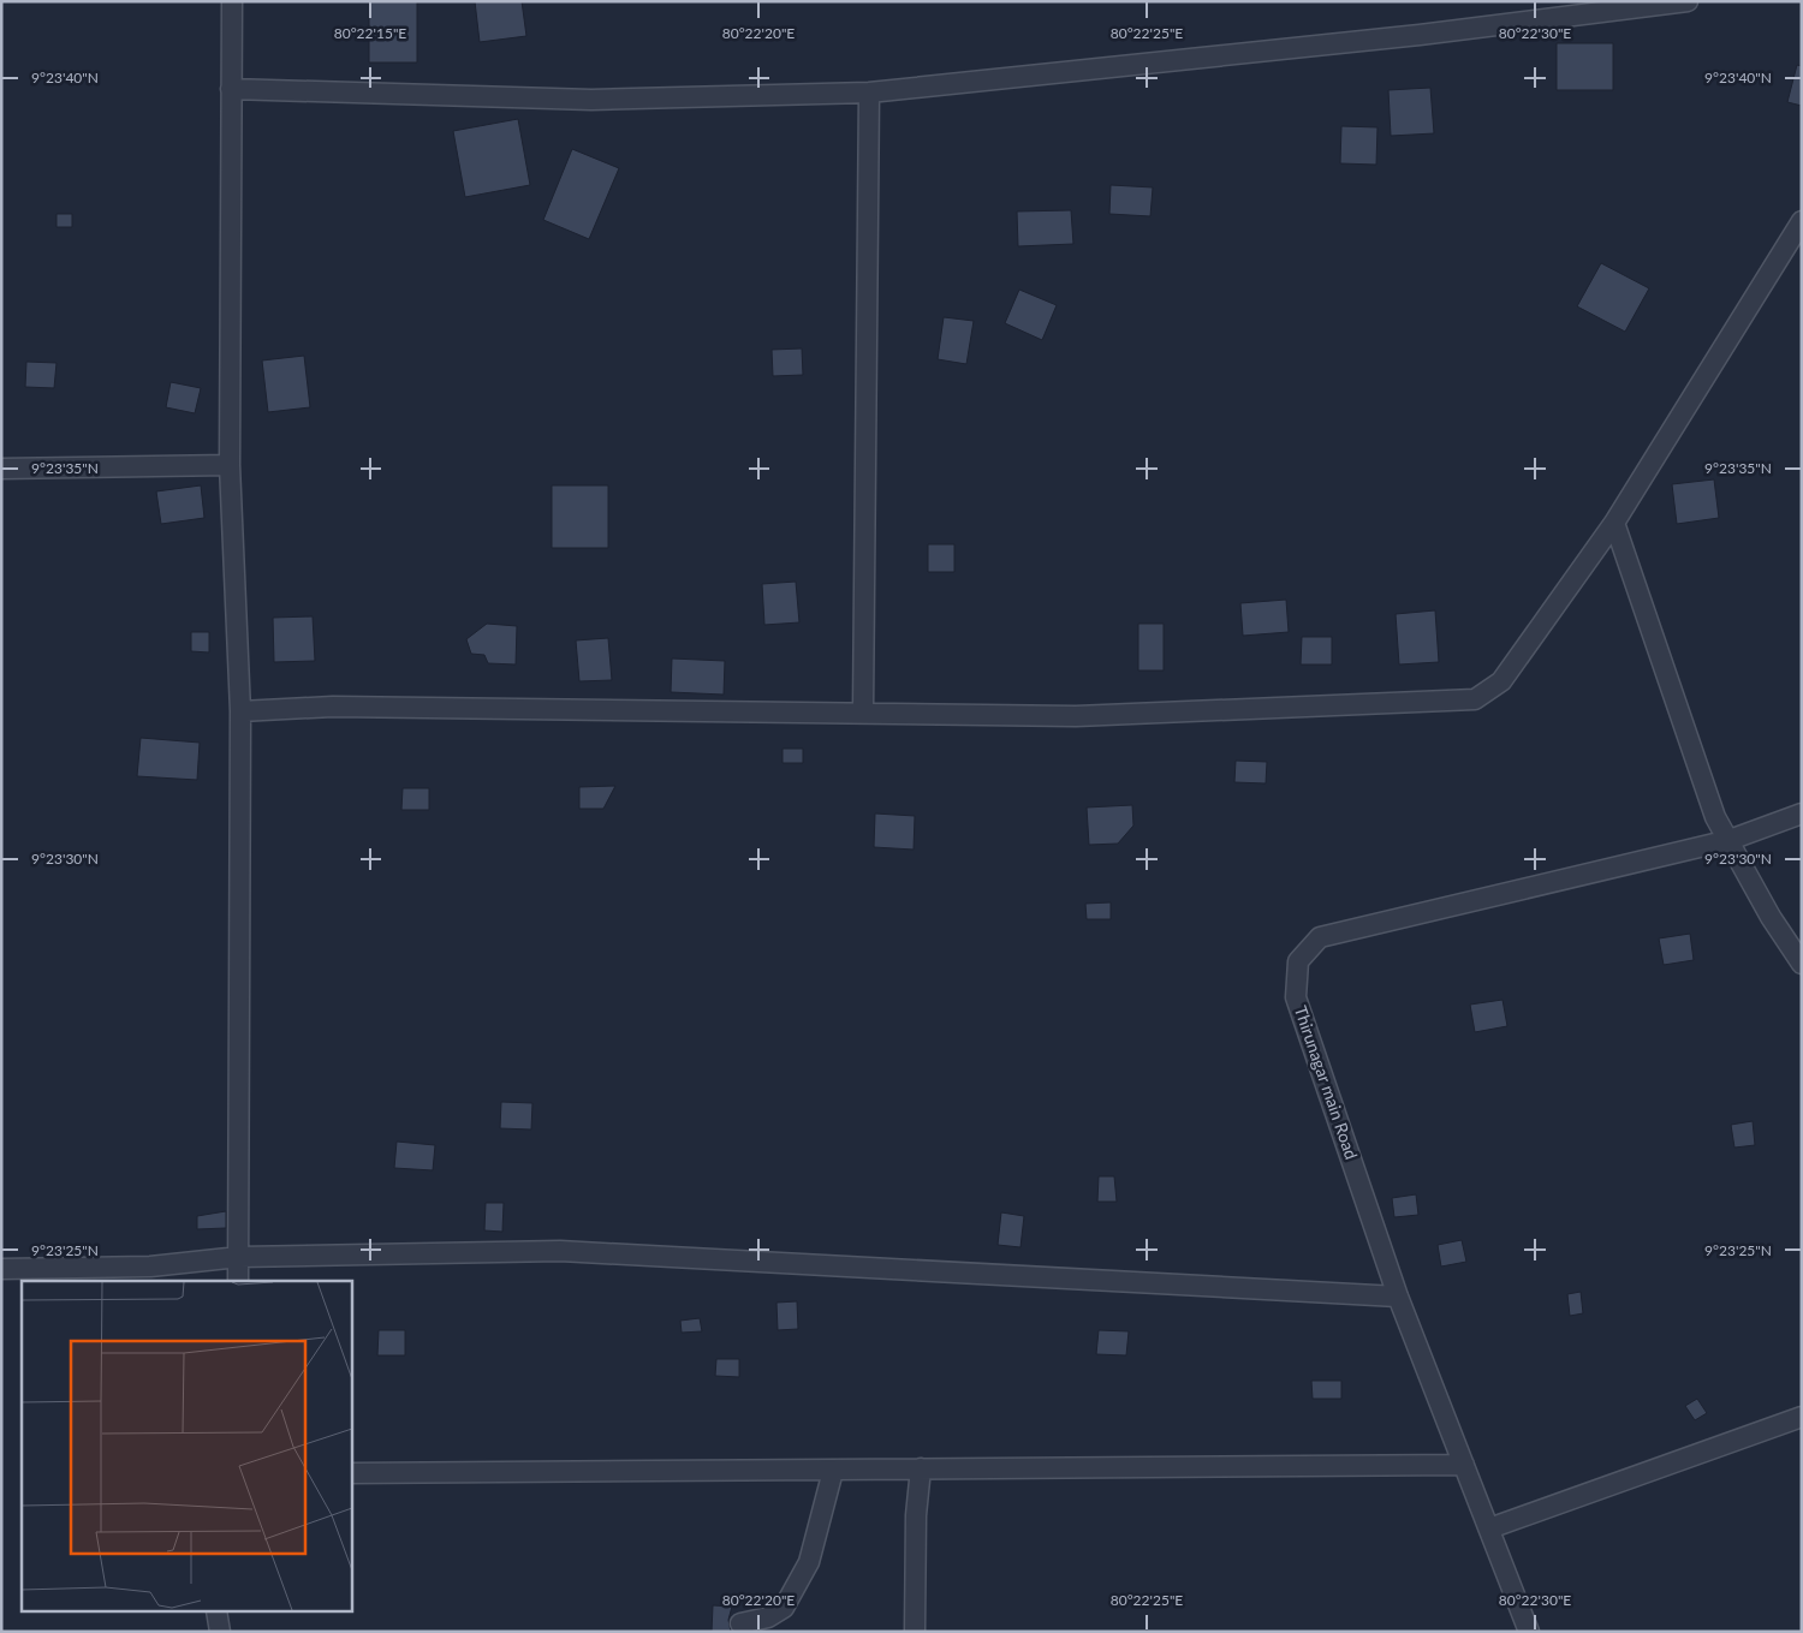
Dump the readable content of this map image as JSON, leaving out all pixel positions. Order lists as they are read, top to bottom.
{
  "streets": {
    "street": ["Thirunagar main Road"]
  },
  "coordinates": [
    "80°22'15\"E",
    "80°22'20\"E",
    "80°22'25\"E",
    "80°22'30\"E",
    "9°23'40\"N",
    "9°23'35\"N",
    "9°23'30\"N",
    "9°23'25\"N"
  ]
}
